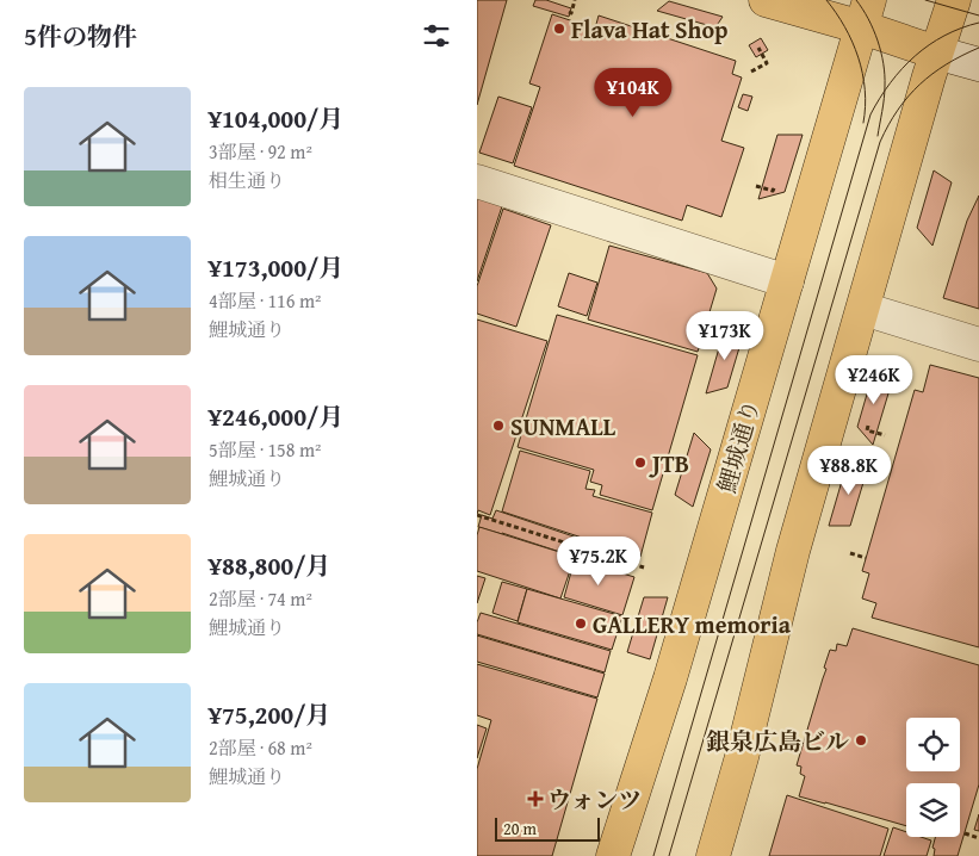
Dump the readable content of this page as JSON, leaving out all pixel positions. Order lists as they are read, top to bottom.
{
  "streets": {
    "highway": ["鯉城通り"]
  },
  "places": {
    "other": [
      "Flava Hat Shop",
      "SUNMALL",
      "JTB",
      "GALLERY memoria",
      "銀泉広島ビル"
    ],
    "health": ["ウォンツ"]
  },
  "scale_bar": "20 m",
  "page": {
    "heading": "5件の物件",
    "price": [
      "¥104K",
      "¥173K",
      "¥246K",
      "¥88.8K",
      "¥75.2K"
    ],
    "list": [
      {
        "name": "¥104,000/月",
        "note": "3部屋 · 92 m² · 相生通り"
      },
      {
        "name": "¥173,000/月",
        "note": "4部屋 · 116 m² · 鯉城通り"
      },
      {
        "name": "¥246,000/月",
        "note": "5部屋 · 158 m² · 鯉城通り"
      },
      {
        "name": "¥88,800/月",
        "note": "2部屋 · 74 m² · 鯉城通り"
      },
      {
        "name": "¥75,200/月",
        "note": "2部屋 · 68 m² · 鯉城通り"
      }
    ],
    "scale": "20 m"
  }
}
